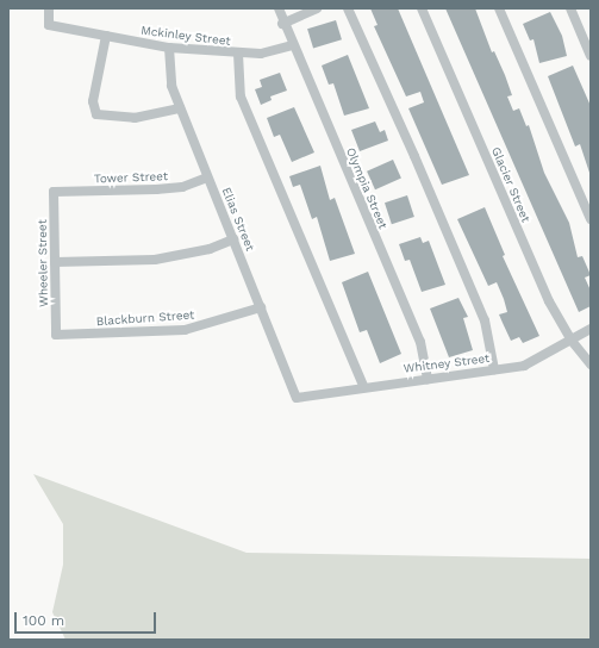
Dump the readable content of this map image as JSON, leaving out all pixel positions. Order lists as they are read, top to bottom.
{
  "streets": {
    "street": [
      "Mckinley Street",
      "Tower Street",
      "Glacier Street",
      "Olympia Street",
      "Elias Street",
      "Wheeler Street",
      "Blackburn Street",
      "Whitney Street"
    ]
  },
  "crossings": [
    ["Mckinley Street", "Olympia Street"],
    ["Mckinley Street", "Elias Street"],
    ["Tower Street", "Elias Street"],
    ["Tower Street", "Wheeler Street"],
    ["Glacier Street", "Whitney Street"],
    ["Olympia Street", "Whitney Street"],
    ["Elias Street", "Blackburn Street"],
    ["Elias Street", "Whitney Street"],
    ["Wheeler Street", "Blackburn Street"]
  ],
  "scale_bar": "100 m"
}
